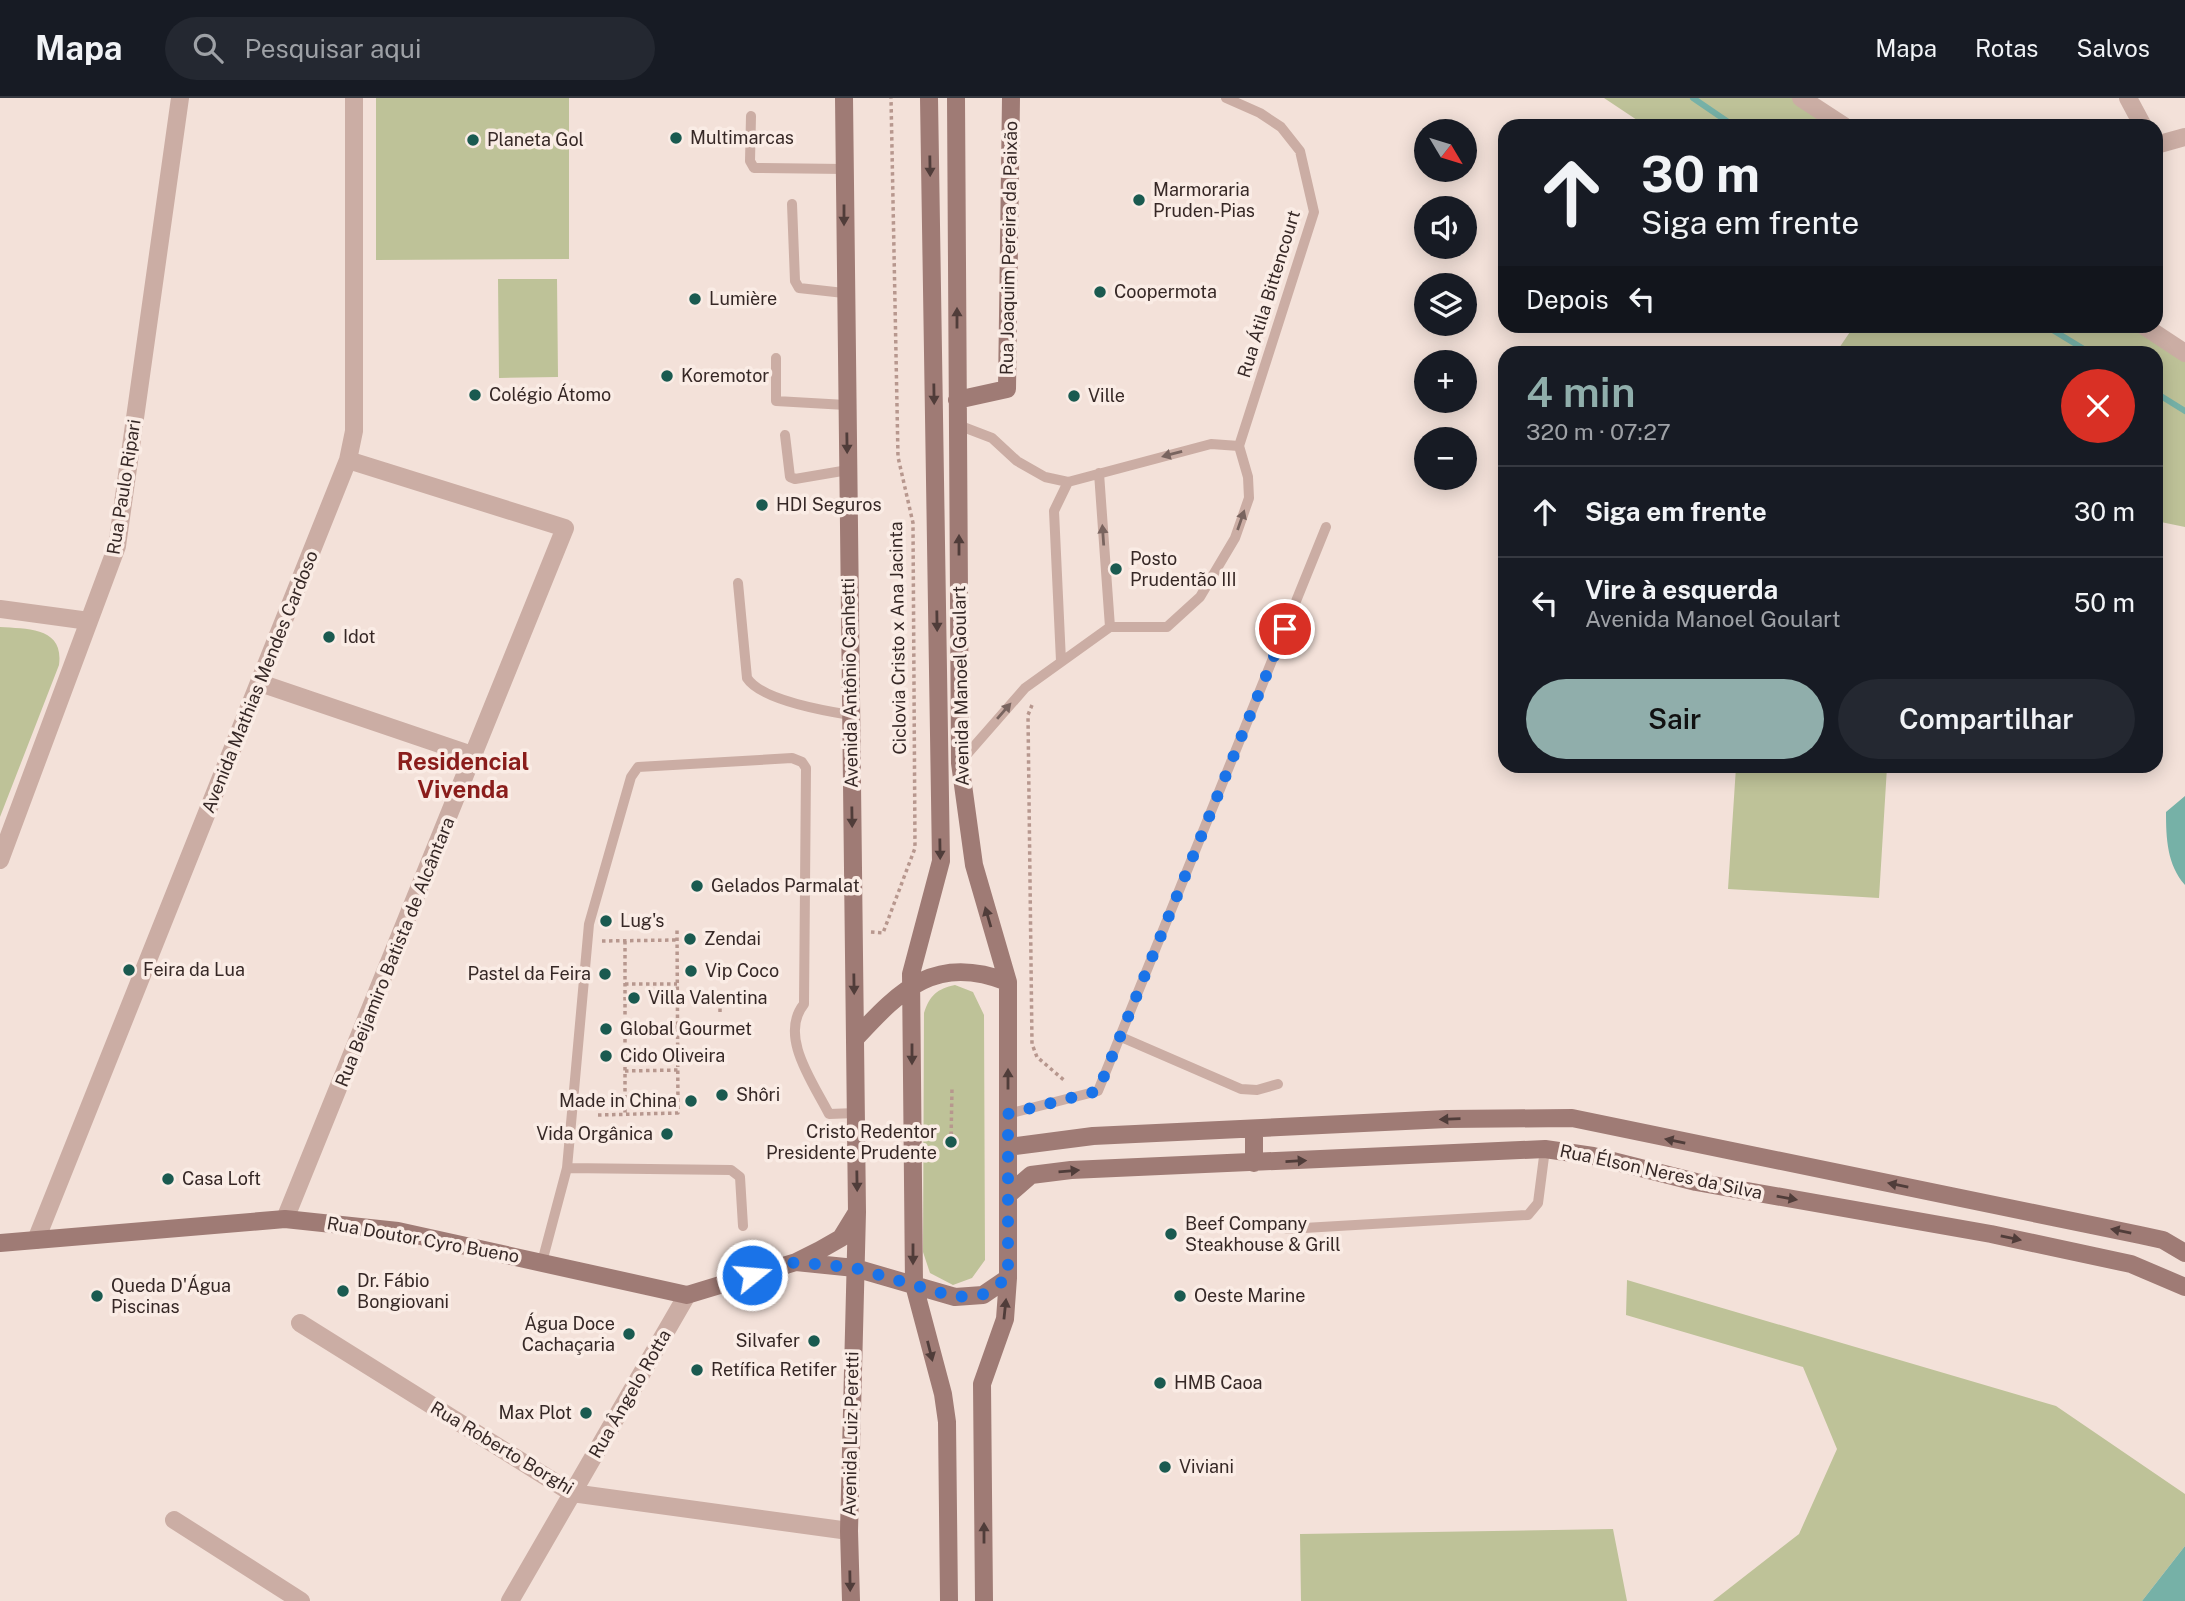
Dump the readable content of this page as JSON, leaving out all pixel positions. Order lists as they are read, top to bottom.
{
  "streets": {
    "street": [
      "Rua Joaquim Pereira da Paixão",
      "Rua Paulo Ripari",
      "Avenida Mathias Mendes Cardoso",
      "Avenida Antônio Canhetti",
      "Avenida Manoel Goulart",
      "Rua Beijamiro Batista de Alcântara",
      "Rua Élson Neres da Silva",
      "Rua Doutor Cyro Bueno",
      "Rua Ângelo Rotta",
      "Avenida Luiz Peretti",
      "Rua Roberto Borghi"
    ],
    "lane": ["Rua Átila Bittencourt"],
    "path": ["Ciclovia Cristo x Ana Jacinta"]
  },
  "crossings": [
    ["Rua Joaquim Pereira da Paixão", "Avenida Manoel Goulart"],
    ["Ciclovia Cristo x Ana Jacinta", "Avenida Antônio Canhetti"],
    ["Avenida Mathias Mendes Cardoso", "Rua Beijamiro Batista de Alcântara"],
    ["Avenida Mathias Mendes Cardoso", "Rua Doutor Cyro Bueno"],
    ["Avenida Antônio Canhetti", "Rua Doutor Cyro Bueno"],
    ["Avenida Antônio Canhetti", "Avenida Luiz Peretti"],
    ["Avenida Manoel Goulart", "Rua Élson Neres da Silva"],
    ["Avenida Manoel Goulart", "Rua Doutor Cyro Bueno"],
    ["Rua Beijamiro Batista de Alcântara", "Rua Doutor Cyro Bueno"],
    ["Rua Doutor Cyro Bueno", "Rua Ângelo Rotta"],
    ["Rua Doutor Cyro Bueno", "Avenida Luiz Peretti"],
    ["Rua Ângelo Rotta", "Rua Roberto Borghi"],
    ["Avenida Luiz Peretti", "Rua Roberto Borghi"]
  ],
  "one_way": ["Avenida Antônio Canhetti"],
  "districts": ["Residencial Vivenda"],
  "places": [
    "Multimarcas",
    "Planeta Gol",
    "Marmoraria Pruden-Pias",
    "Coopermota",
    "Lumière",
    "Koremotor",
    "Colégio Átomo",
    "Ville",
    "HDI Seguros",
    "Posto Prudentão III",
    "Idot",
    "Gelados Parmalat",
    "Lug's",
    "Zendai",
    "Feira da Lua",
    "Vip Coco",
    "Pastel da Feira",
    "Villa Valentina",
    "Global Gourmet",
    "Cido Oliveira",
    "Shôri",
    "Made in China",
    "Vida Orgânica",
    "Cristo Redentor Presidente Prudente",
    "Casa Loft",
    "Beef Company Steakhouse & Grill",
    "Dr. Fábio Bongiovani",
    "Queda D'Água Piscinas",
    "Oeste Marine",
    "Água Doce Cachaçaria",
    "Silvafer",
    "Retífica Retifer",
    "HMB Caoa",
    "Max Plot",
    "Viviani"
  ],
  "north": "bottom right",
  "page": {
    "header": "Mapa",
    "search": "Pesquisar aqui",
    "nav": ["Mapa", "Rotas", "Salvos"],
    "map_buttons": ["+", "−"],
    "turn": ["30 m", "Siga em frente"],
    "then": "Depois",
    "heading": ["4 min", "320 m · 07:27"],
    "list": [
      {
        "name": "Siga em frente",
        "value": "30 m"
      },
      {
        "name": "Vire à esquerda",
        "note": "Avenida Manoel Goulart",
        "value": "50 m"
      }
    ],
    "buttons": ["Sair", "Compartilhar"]
  }
}
